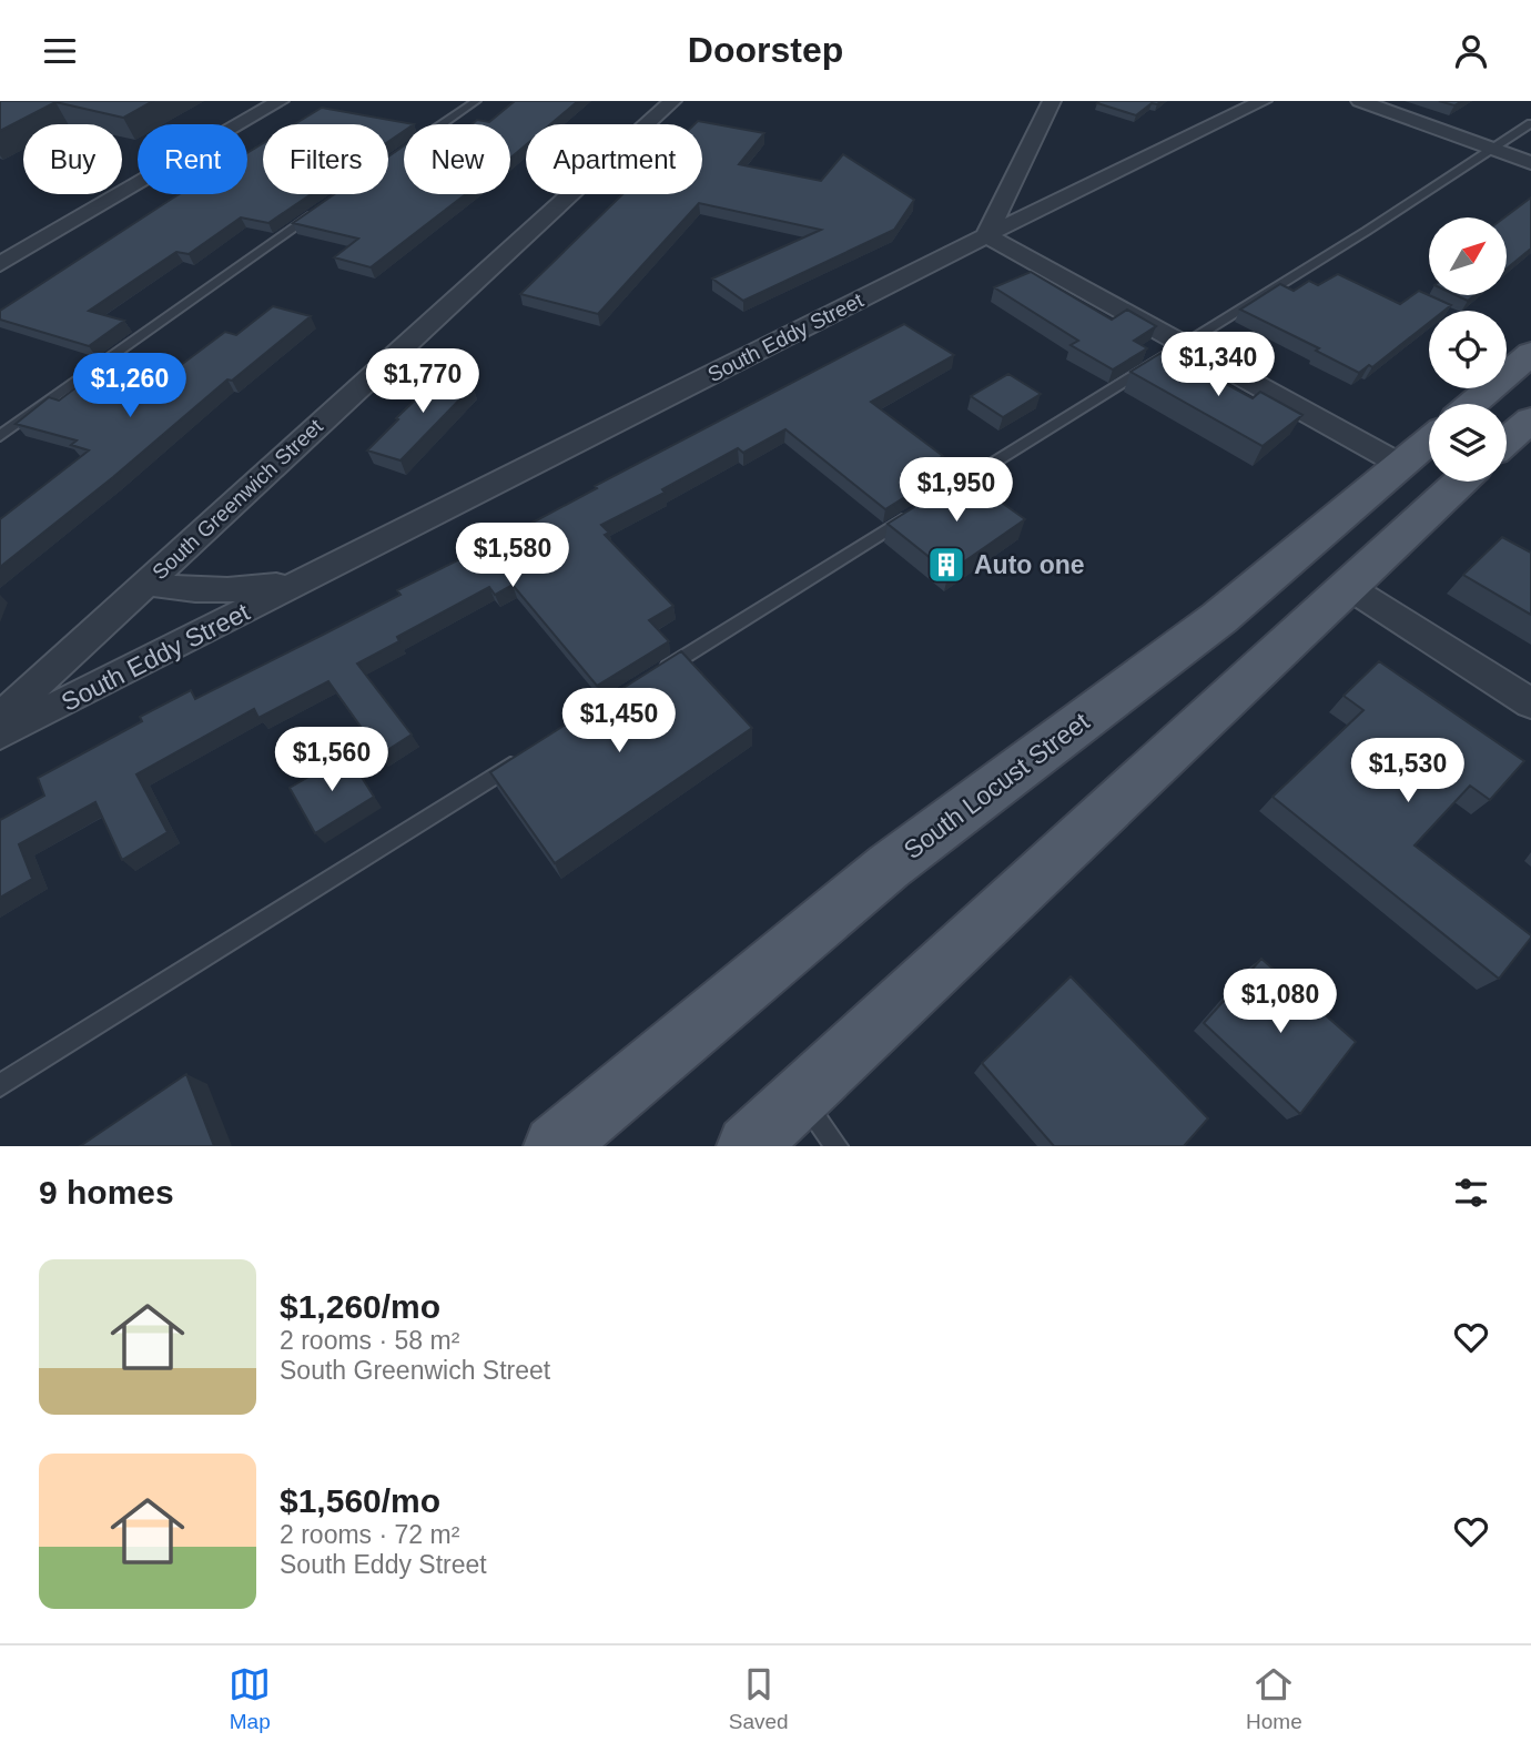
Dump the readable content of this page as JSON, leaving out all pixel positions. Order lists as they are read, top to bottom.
{
  "streets": {
    "main road": ["South Locust Street"],
    "street": ["South Eddy Street", "South Greenwich Street"]
  },
  "crossings": [
    ["South Eddy Street", "South Greenwich Street"]
  ],
  "places": {
    "building": ["Auto one"]
  },
  "north": "top right",
  "page": {
    "header": "Doorstep",
    "chip": [
      "Buy",
      "Rent",
      "Filters",
      "New",
      "Apartment"
    ],
    "price": [
      "$1,340",
      "$1,770",
      "$1,260",
      "$1,950",
      "$1,580",
      "$1,450",
      "$1,560",
      "$1,530",
      "$1,080"
    ],
    "heading": "9 homes",
    "list": [
      {
        "name": "$1,260/mo",
        "note": "2 rooms · 58 m² · South Greenwich Street"
      },
      {
        "name": "$1,560/mo",
        "note": "2 rooms · 72 m² · South Eddy Street"
      }
    ],
    "tabs": ["Map", "Saved", "Home"]
  }
}
